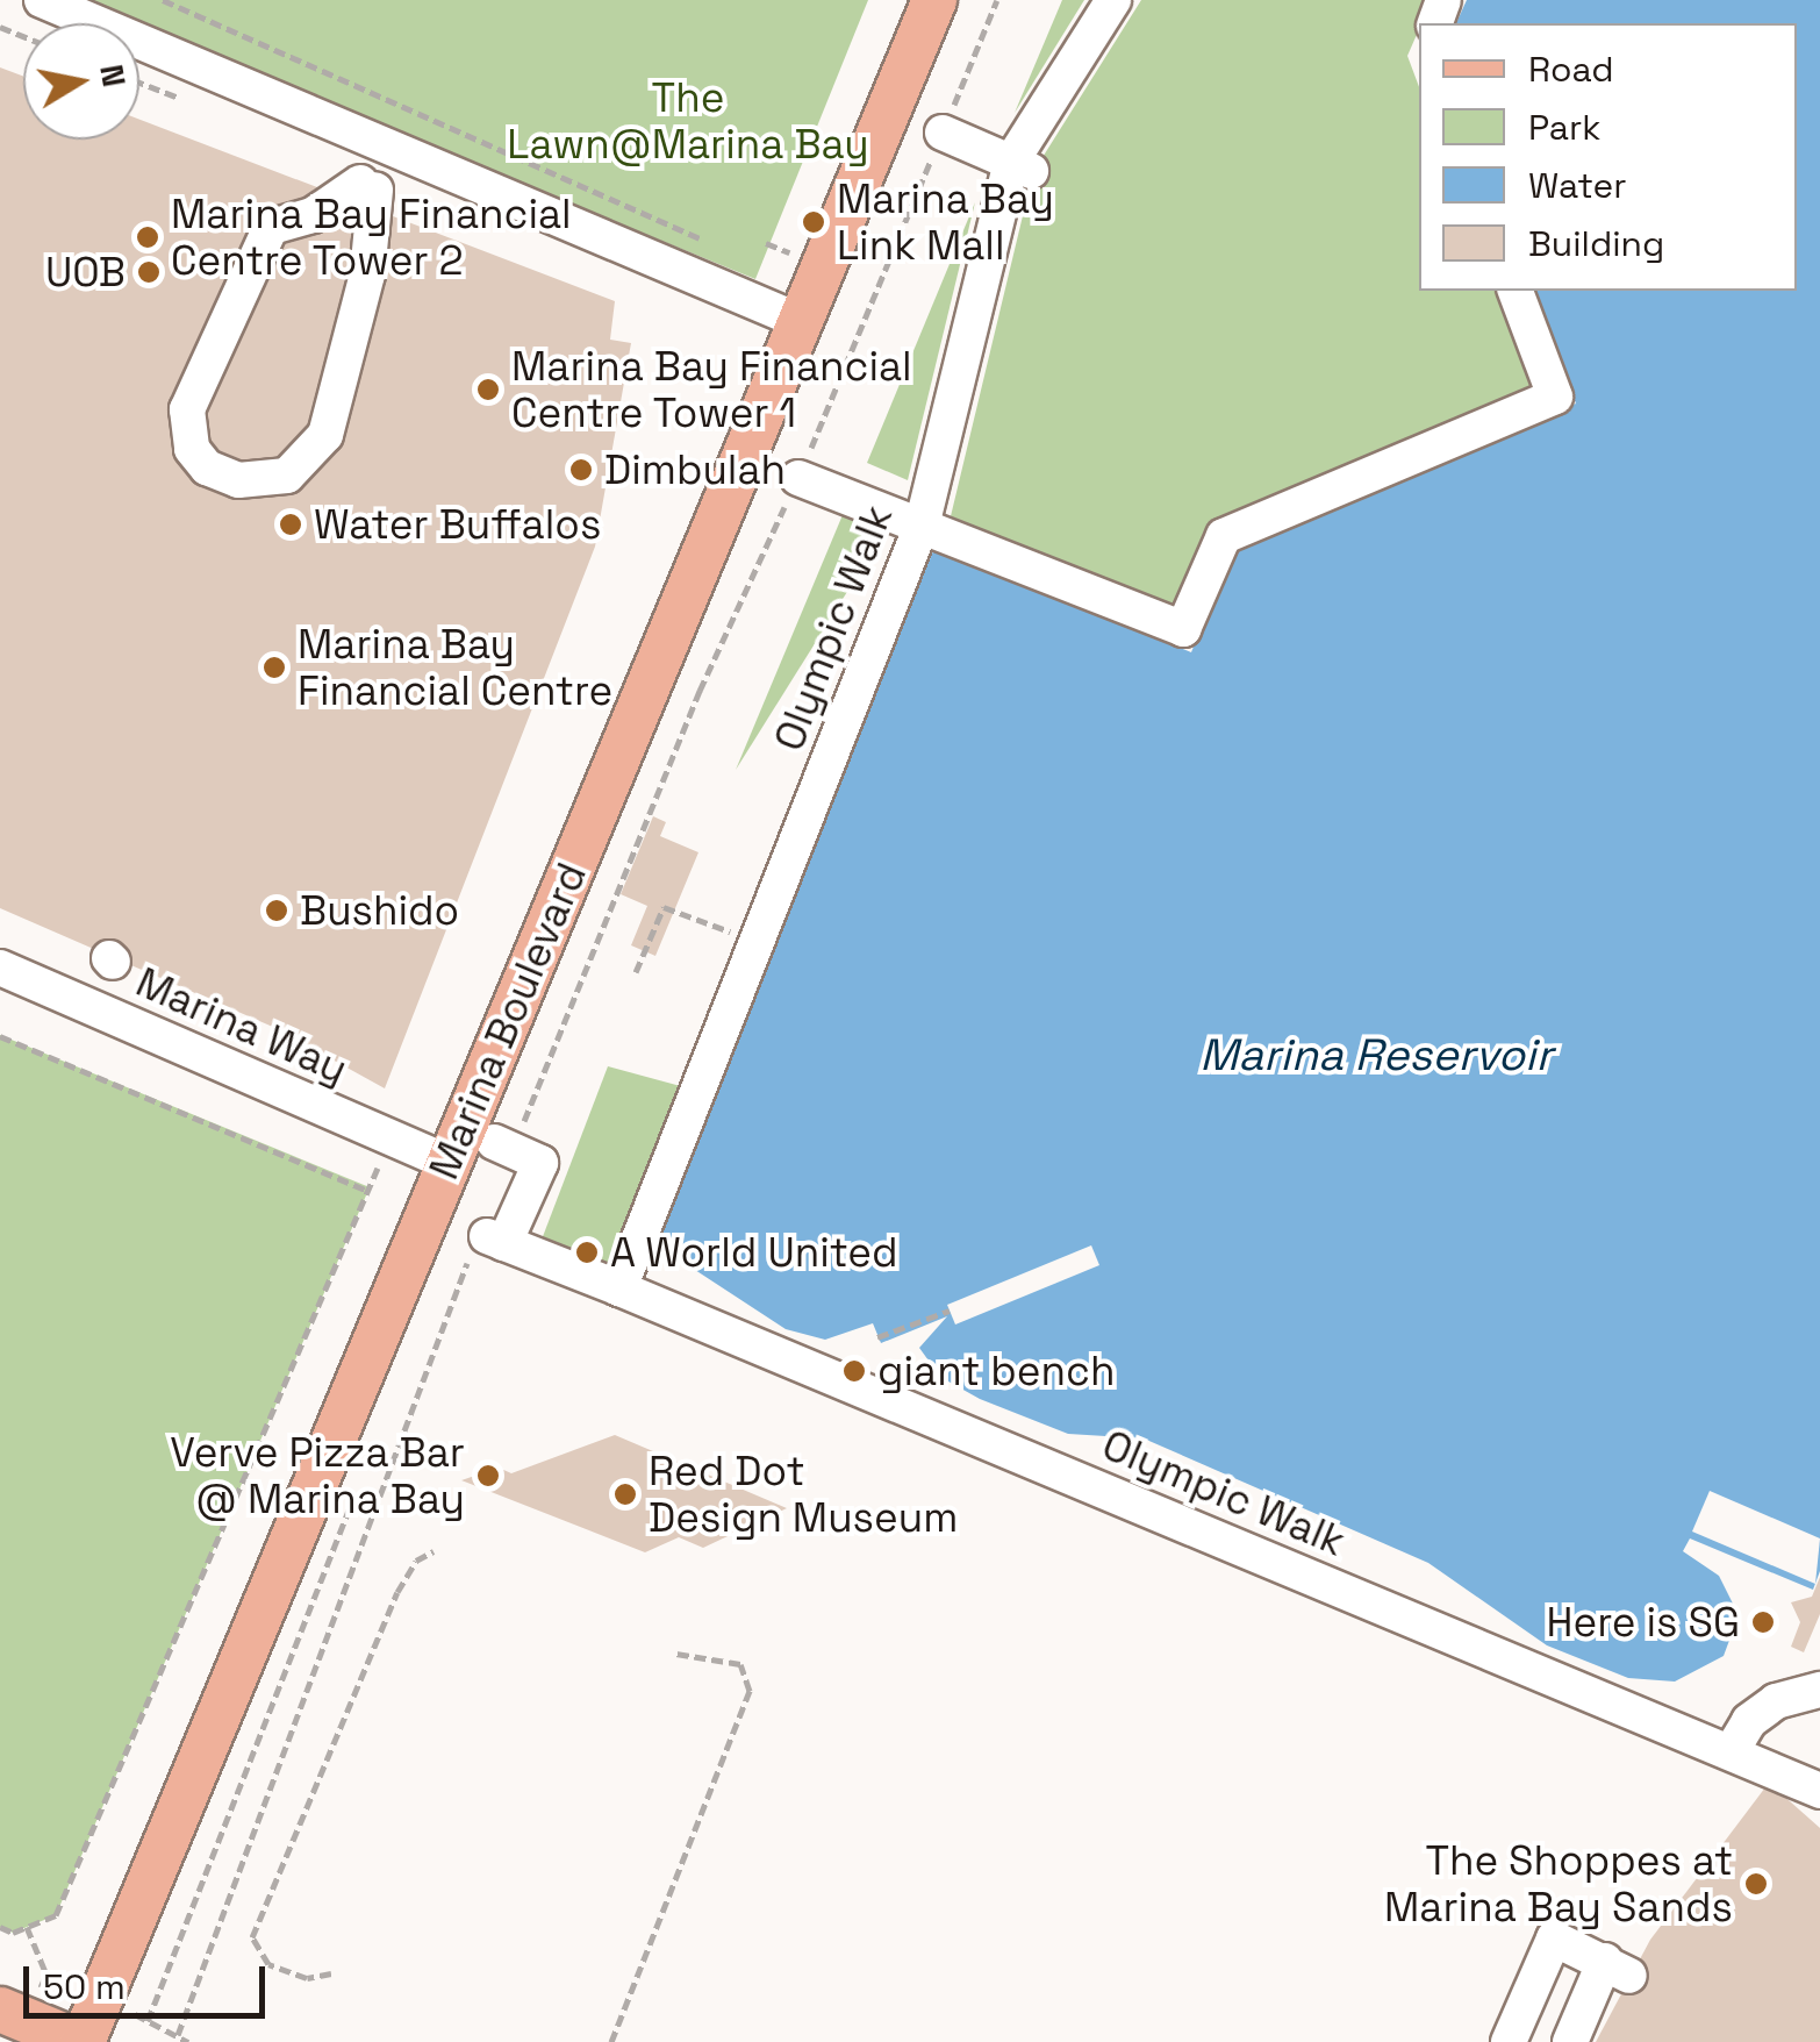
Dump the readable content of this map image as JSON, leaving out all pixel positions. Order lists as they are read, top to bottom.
{
  "streets": {
    "main road": ["Marina Boulevard"],
    "street": ["Olympic Walk", "Marina Way"]
  },
  "crossings": [
    ["Marina Boulevard", "Marina Way"]
  ],
  "water": ["Marina Reservoir"],
  "parks": ["The Lawn@Marina Bay"],
  "places": [
    "Marina Bay Link Mall",
    "Marina Bay Financial Centre Tower 2",
    "UOB",
    "Marina Bay Financial Centre Tower 1",
    "Dimbulah",
    "Water Buffalos",
    "Marina Bay Financial Centre",
    "Bushido",
    "A World United",
    "giant bench",
    "Verve Pizza Bar @ Marina Bay",
    "Red Dot Design Museum",
    "Here is SG",
    "The Shoppes at Marina Bay Sands"
  ],
  "legend": [
    "Road",
    "Park",
    "Water",
    "Building"
  ],
  "scale_bar": "50 m",
  "north": "right"
}
